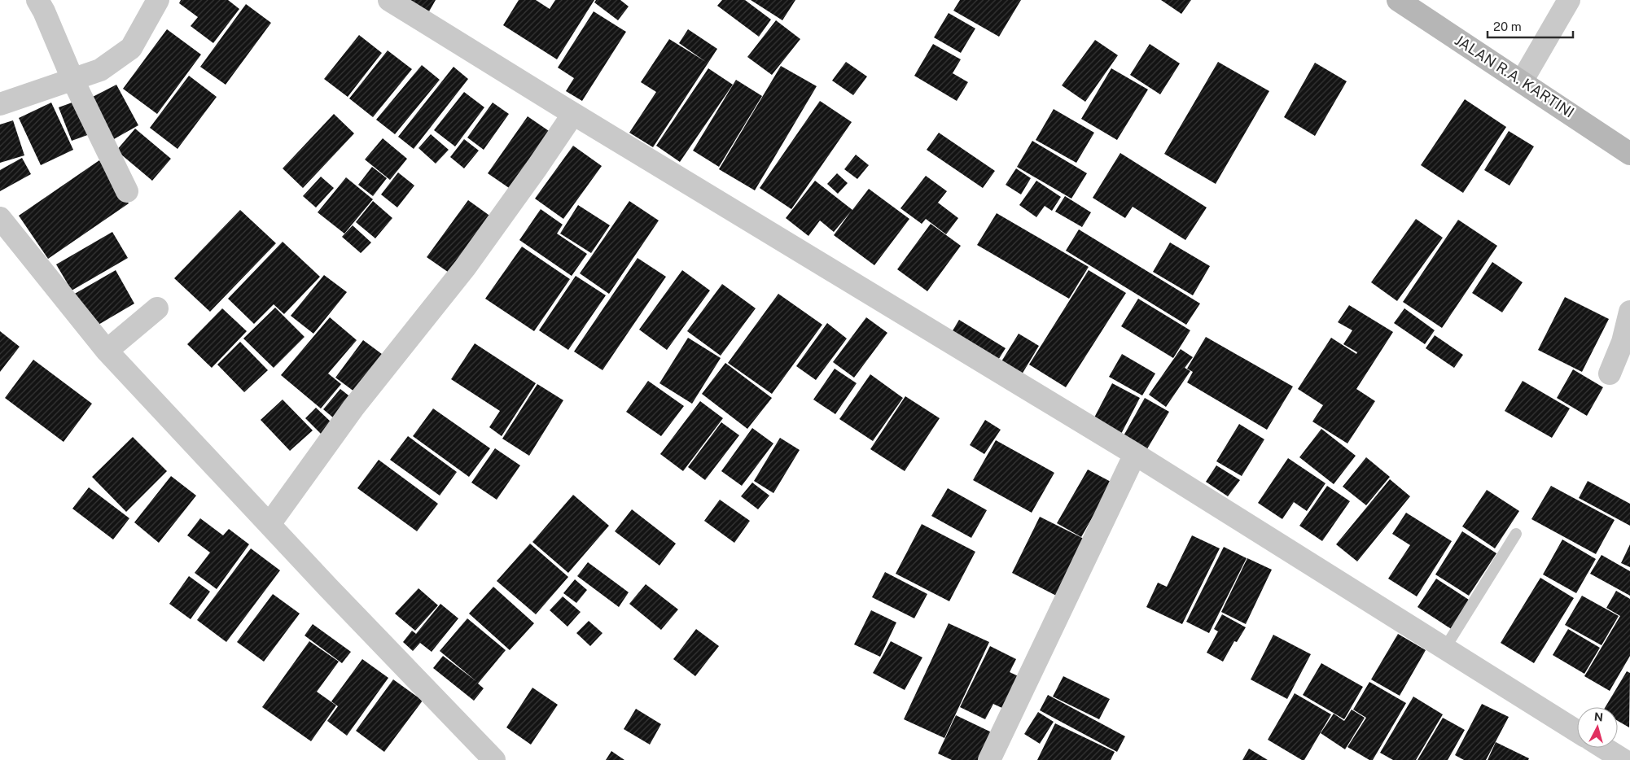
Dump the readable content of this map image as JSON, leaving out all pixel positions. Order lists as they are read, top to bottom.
{
  "streets": {
    "main road": ["JALAN R.A. KARTINI"]
  },
  "scale_bar": "20 m",
  "north": "top"
}
